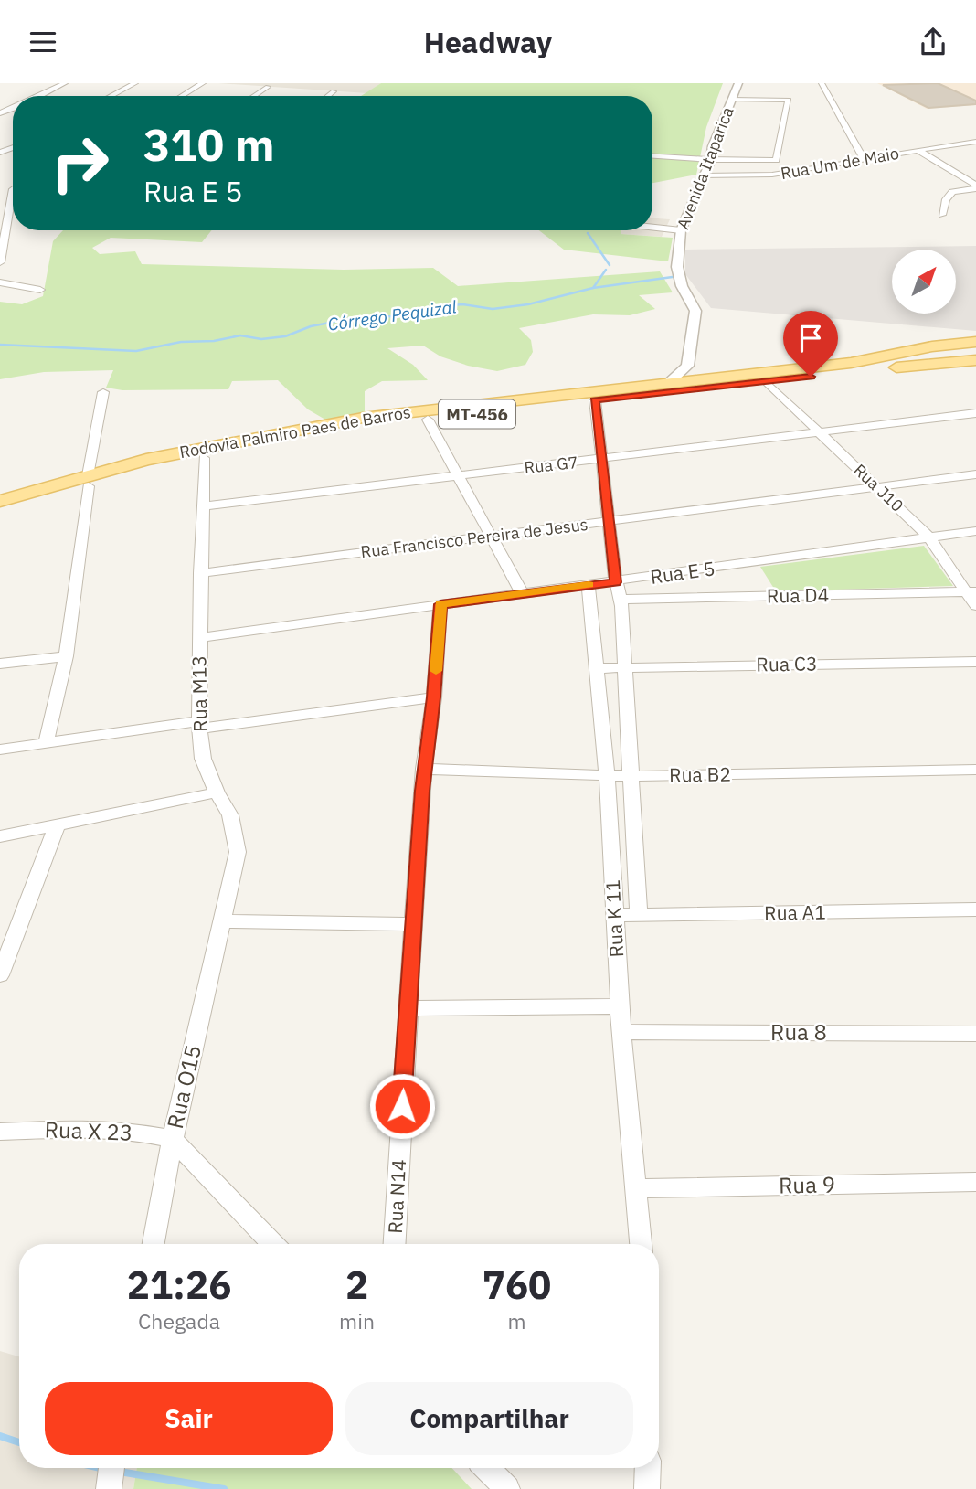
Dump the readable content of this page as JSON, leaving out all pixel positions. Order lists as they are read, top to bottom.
{
  "streets": {
    "main road": ["MT-456", "Rodovia Palmiro Paes de Barros"],
    "street": [
      "Rua Um de Maio",
      "Avenida Itaparica",
      "Rua G7",
      "Rua J10",
      "Rua Francisco Pereira de Jesus",
      "Rua E 5",
      "Rua D4",
      "Rua C3",
      "Rua M13",
      "Rua B2",
      "Rua A1",
      "Rua K 11",
      "Rua 8",
      "Rua O15",
      "Rua X 23",
      "Rua 9",
      "Rua N14"
    ]
  },
  "crossings": [
    ["Rua Um de Maio", "Avenida Itaparica"],
    ["Rodovia Palmiro Paes de Barros", "Rua J10"],
    ["Rodovia Palmiro Paes de Barros", "Rua M13"],
    ["Rodovia Palmiro Paes de Barros", "Rua K 11"],
    ["Rua G7", "Rua J10"],
    ["Rua G7", "Rua M13"],
    ["Rua G7", "Rua K 11"],
    ["Rua J10", "Rua Francisco Pereira de Jesus"],
    ["Rua J10", "Rua E 5"],
    ["Rua J10", "Rua D4"],
    ["Rua Francisco Pereira de Jesus", "Rua M13"],
    ["Rua Francisco Pereira de Jesus", "Rua K 11"],
    ["Rua E 5", "Rua M13"],
    ["Rua E 5", "Rua K 11"],
    ["Rua E 5", "Rua N14"],
    ["Rua D4", "Rua K 11"],
    ["Rua C3", "Rua K 11"],
    ["Rua M13", "Rua O15"],
    ["Rua B2", "Rua K 11"],
    ["Rua B2", "Rua N14"],
    ["Rua A1", "Rua K 11"],
    ["Rua K 11", "Rua 8"],
    ["Rua K 11", "Rua 9"],
    ["Rua O15", "Rua X 23"]
  ],
  "water": ["Córrego Pequizal"],
  "north": "top right",
  "page": {
    "header": "Headway",
    "turn": ["310 m", "Rua E 5"],
    "eta": [
      "21:26",
      "Chegada",
      "2",
      "min",
      "760",
      "m"
    ],
    "buttons": ["Sair", "Compartilhar"]
  }
}
